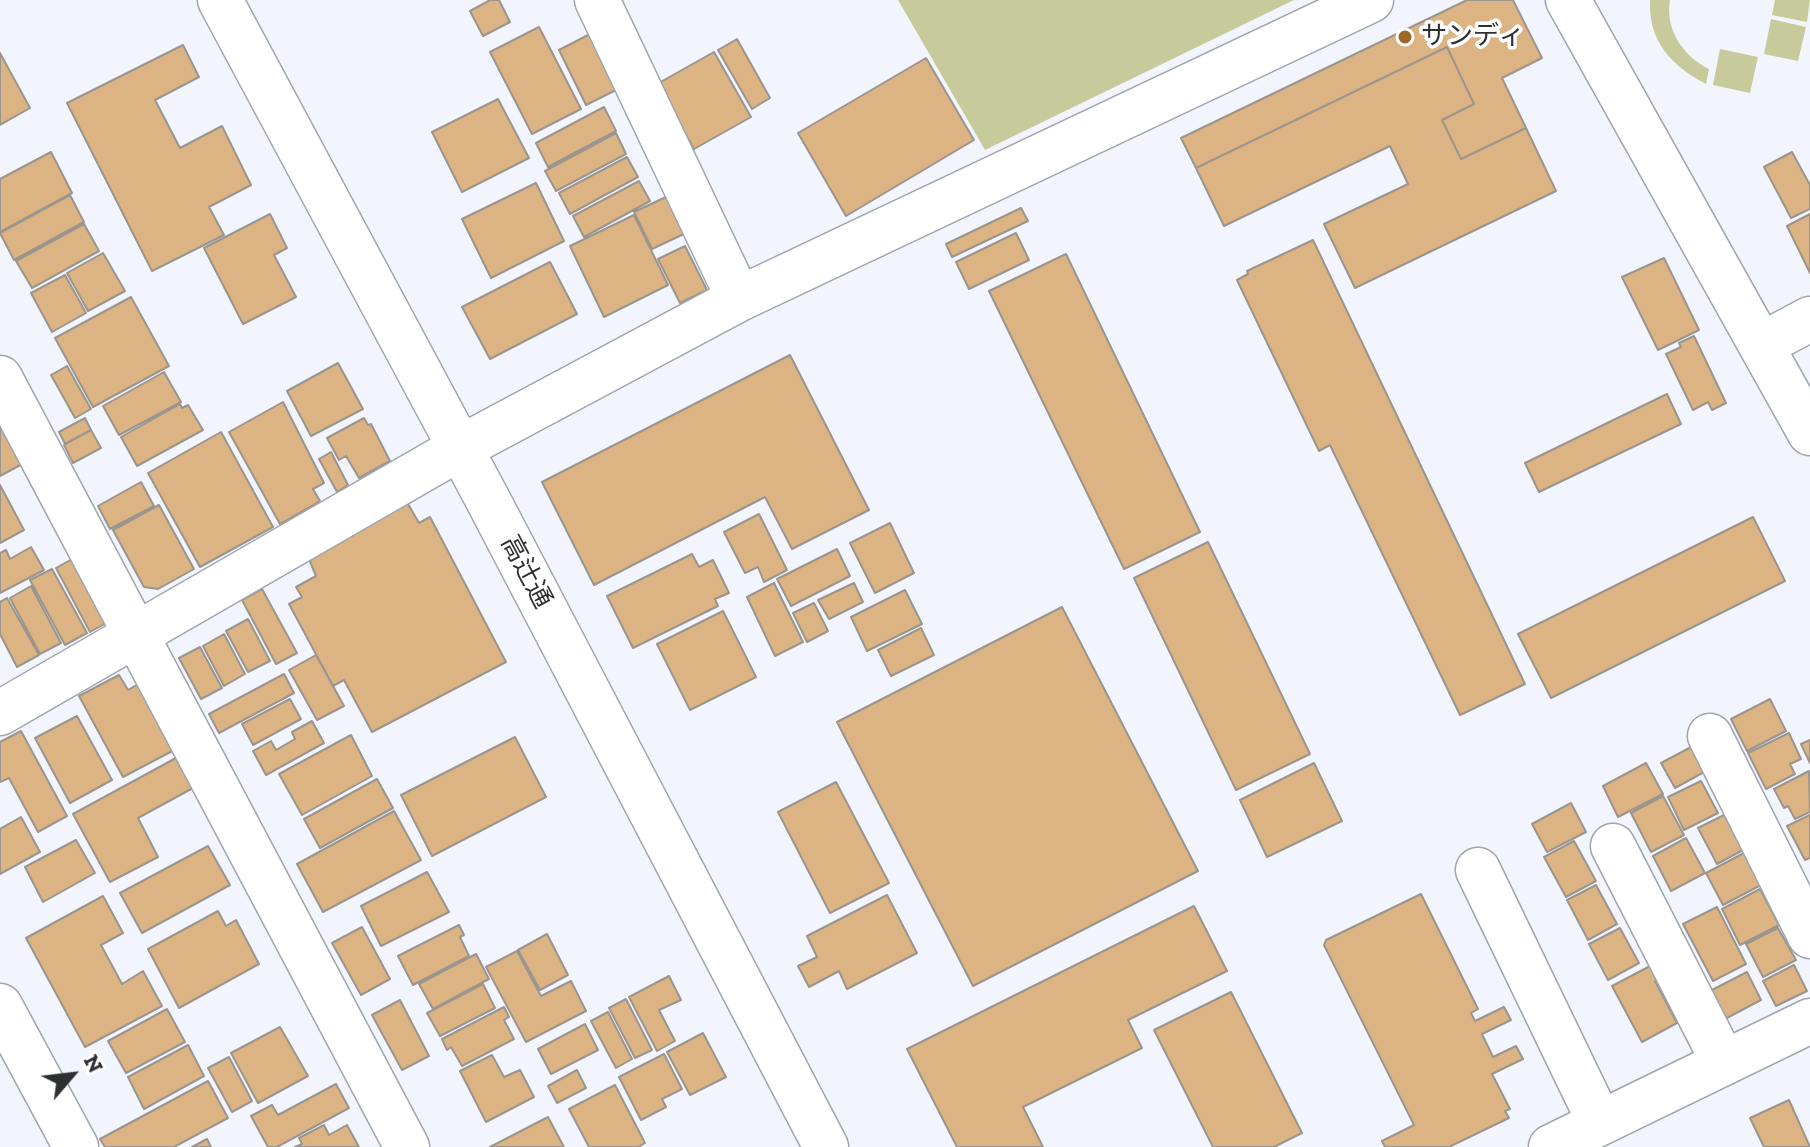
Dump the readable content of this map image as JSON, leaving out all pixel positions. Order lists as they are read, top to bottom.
{
  "streets": {
    "street": ["高辻通"]
  },
  "places": ["サンディ"],
  "north": "top right"
}
